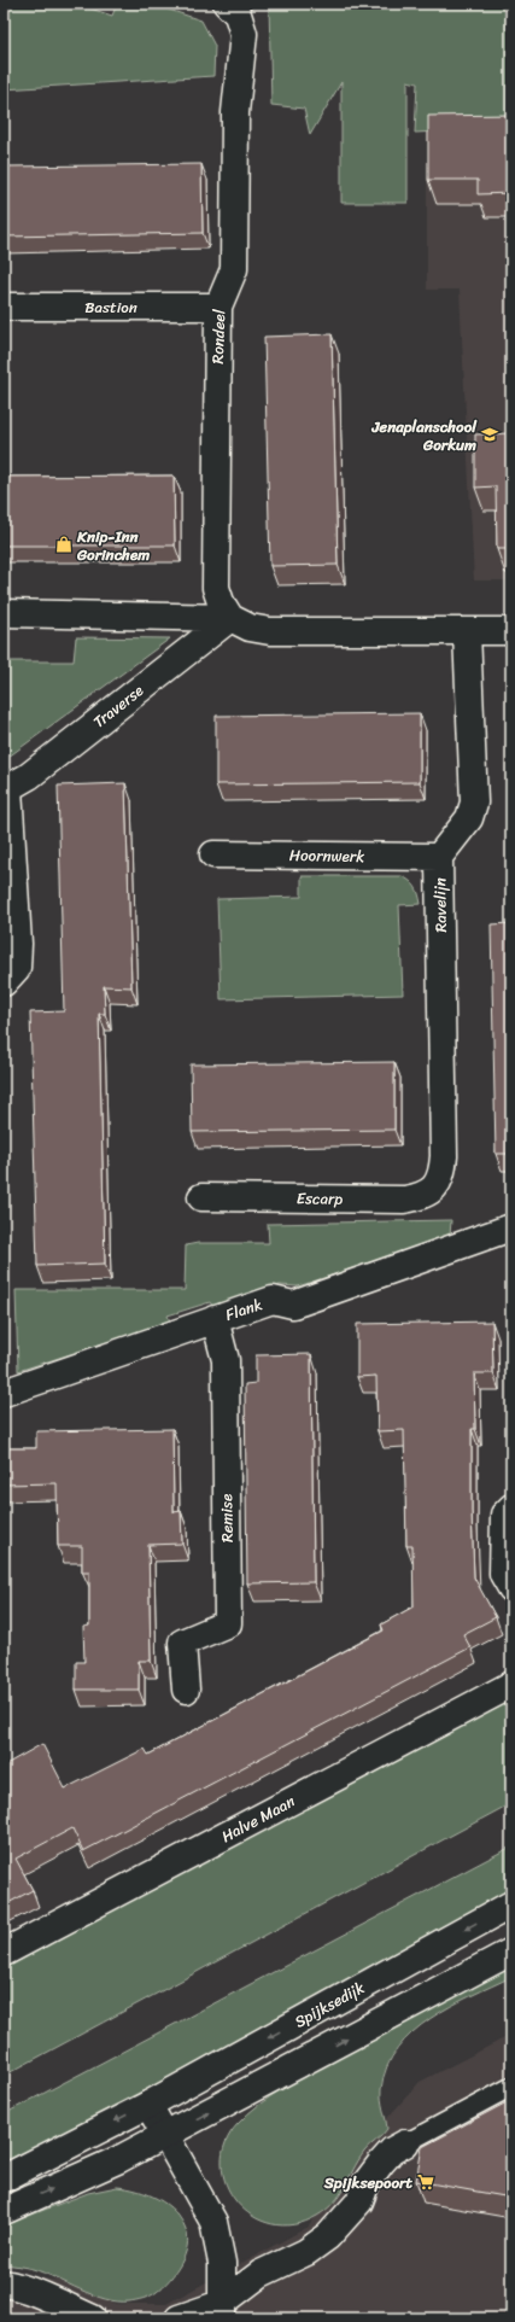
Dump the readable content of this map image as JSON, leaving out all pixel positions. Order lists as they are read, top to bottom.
{
  "streets": {
    "street": [
      "Bastion",
      "Rondeel",
      "Traverse",
      "Hoornwerk",
      "Ravelijn",
      "Escarp",
      "Flank",
      "Remise",
      "Halve Maan",
      "Spijksedijk"
    ]
  },
  "crossings": [
    ["Bastion", "Rondeel"],
    ["Rondeel", "Traverse"],
    ["Hoornwerk", "Ravelijn"],
    ["Ravelijn", "Escarp"],
    ["Flank", "Remise"]
  ],
  "places": {
    "school or university": ["Jenaplanschool Gorkum"],
    "shop": ["Knip-Inn Gorinchem"],
    "supermarket": ["Spijksepoort"]
  }
}
